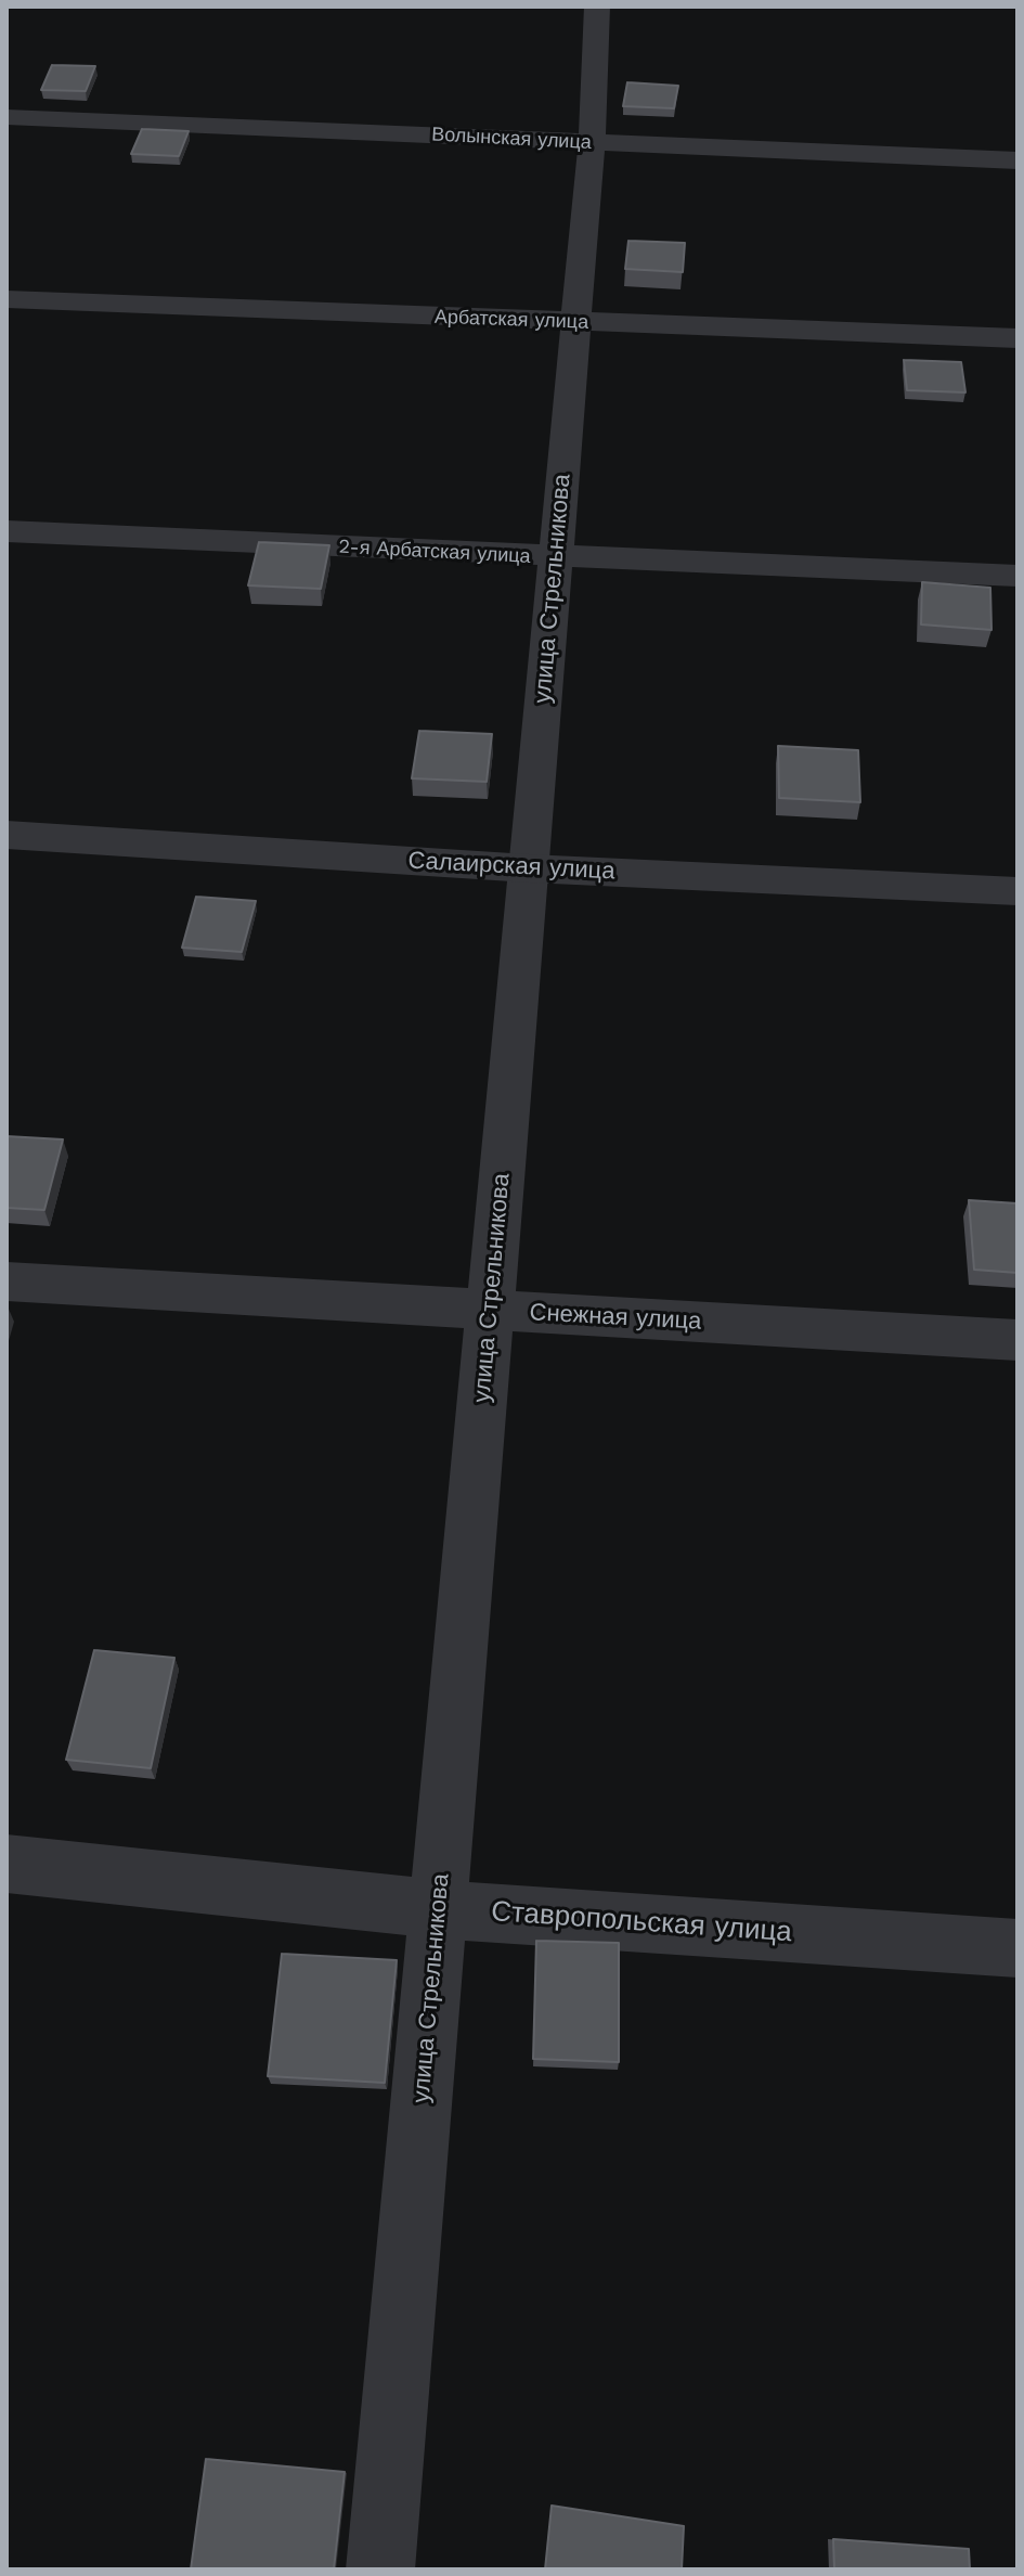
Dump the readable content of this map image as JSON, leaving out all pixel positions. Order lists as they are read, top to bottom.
{
  "streets": {
    "street": [
      "Волынская улица",
      "Арбатская улица",
      "2-я Арбатская улица",
      "улица Стрельникова",
      "Салаирская улица",
      "Снежная улица",
      "Ставропольская улица"
    ]
  },
  "crossings": [
    ["Волынская улица", "улица Стрельникова"],
    ["Арбатская улица", "улица Стрельникова"],
    ["2-я Арбатская улица", "улица Стрельникова"],
    ["улица Стрельникова", "Салаирская улица"],
    ["улица Стрельникова", "Снежная улица"],
    ["улица Стрельникова", "Ставропольская улица"]
  ]
}
